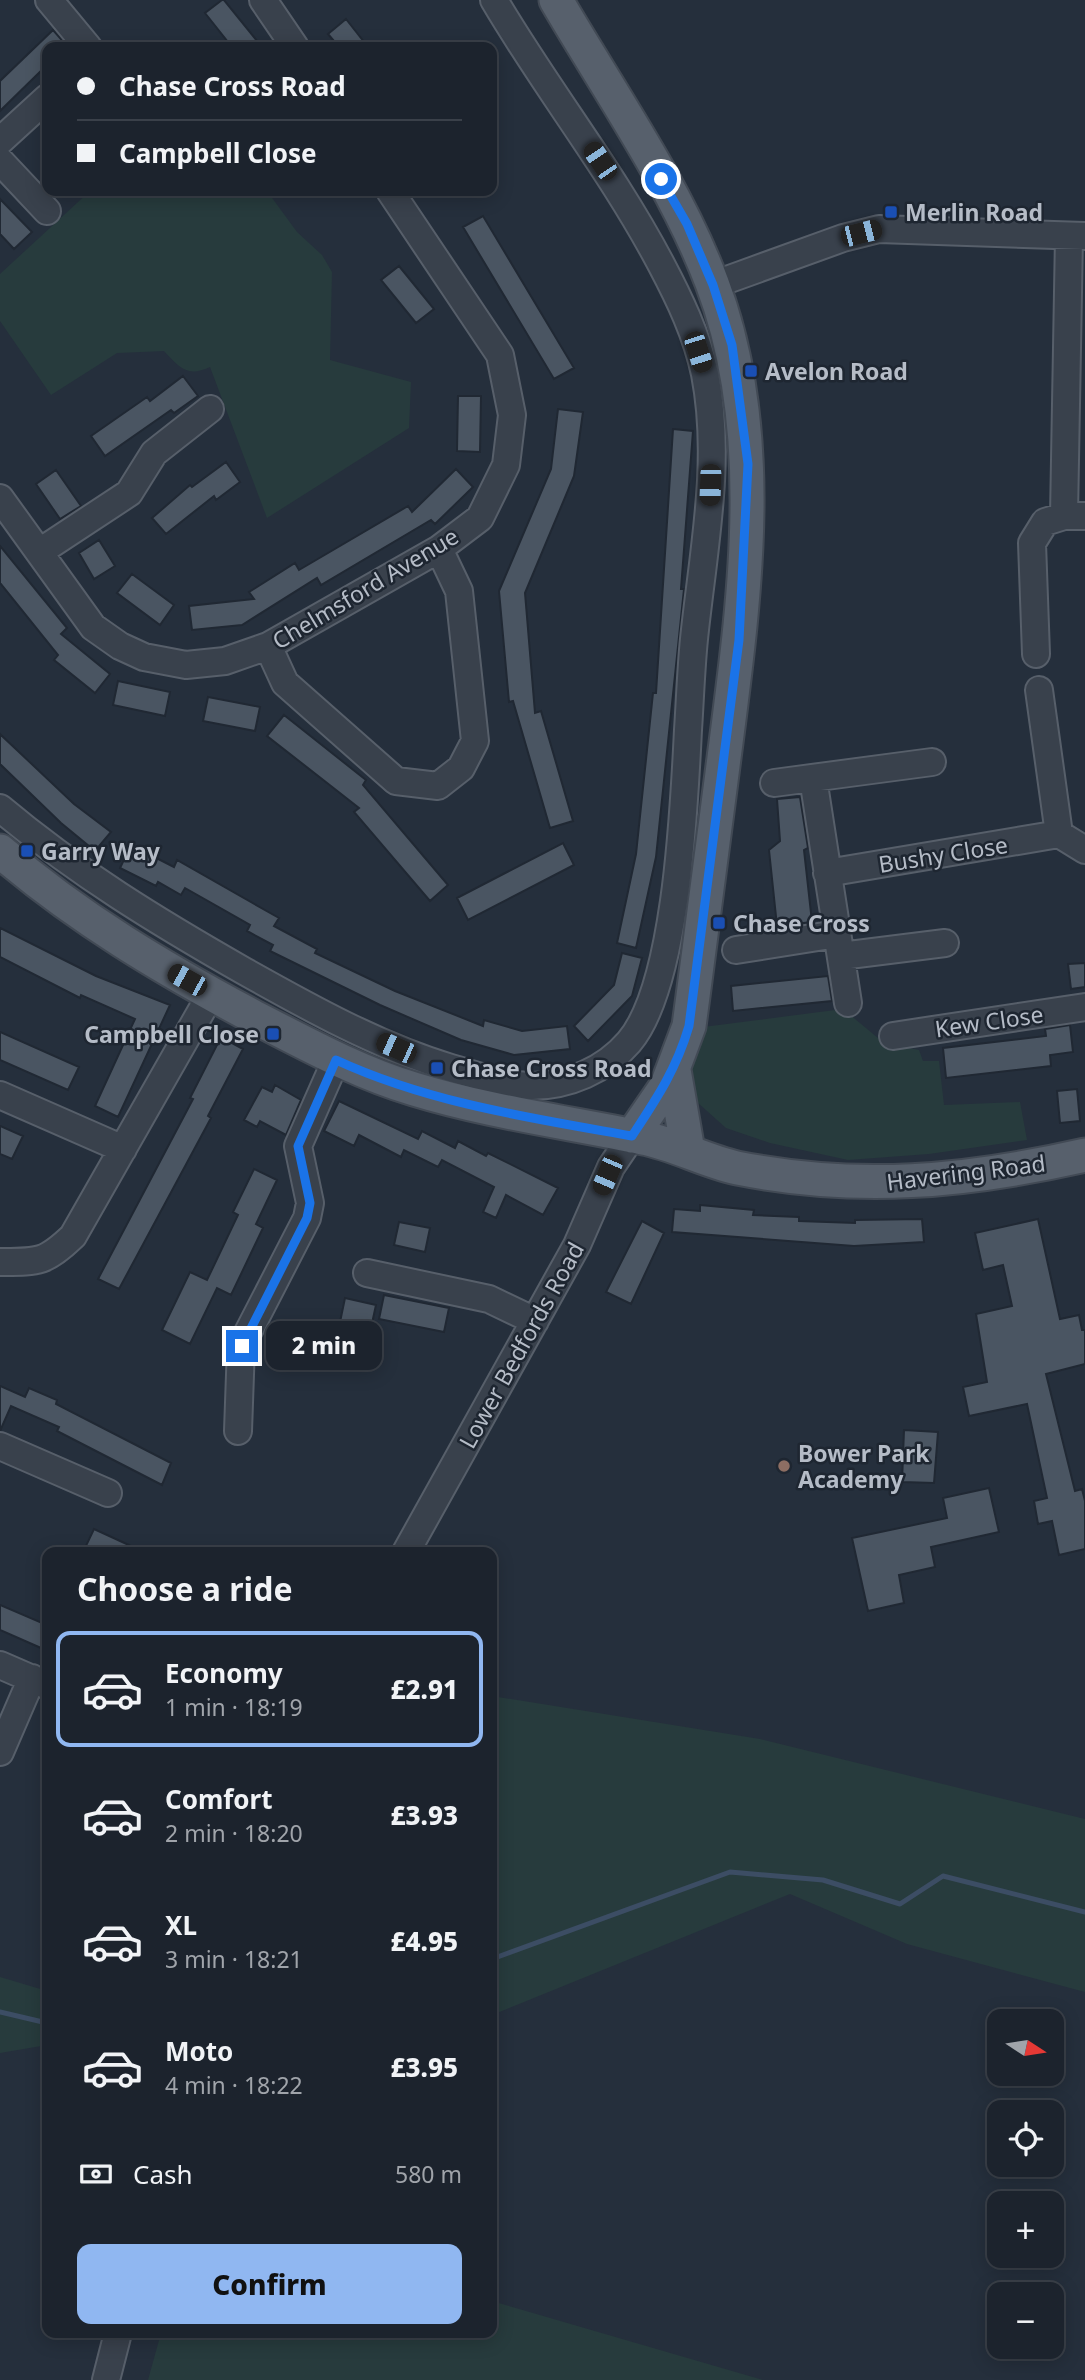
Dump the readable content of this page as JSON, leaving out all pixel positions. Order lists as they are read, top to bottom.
{
  "streets": {
    "main road": ["Havering Road"],
    "street": [
      "Chelmsford Avenue",
      "Bushy Close",
      "Kew Close",
      "Lower Bedfords Road"
    ]
  },
  "crossings": [
    ["Havering Road", "Lower Bedfords Road"]
  ],
  "places": {
    "transit": [
      "Merlin Road",
      "Avelon Road",
      "Garry Way",
      "Chase Cross",
      "Campbell Close",
      "Chase Cross Road"
    ],
    "other": ["Bower Park Academy"]
  },
  "north": "right",
  "page": {
    "banner": ["Chase Cross Road", "Campbell Close"],
    "bubble": "2 min",
    "heading": "Choose a ride",
    "list": [
      {
        "name": "Economy",
        "note": "1 min · 18:19",
        "value": "£2.91"
      },
      {
        "name": "Comfort",
        "note": "2 min · 18:20",
        "value": "£3.93"
      },
      {
        "name": "XL",
        "note": "3 min · 18:21",
        "value": "£4.95"
      },
      {
        "name": "Moto",
        "note": "4 min · 18:22",
        "value": "£3.95"
      }
    ],
    "map_buttons": ["+", "−"],
    "pay": ["Cash", "580 m"],
    "buttons": "Confirm"
  }
}
